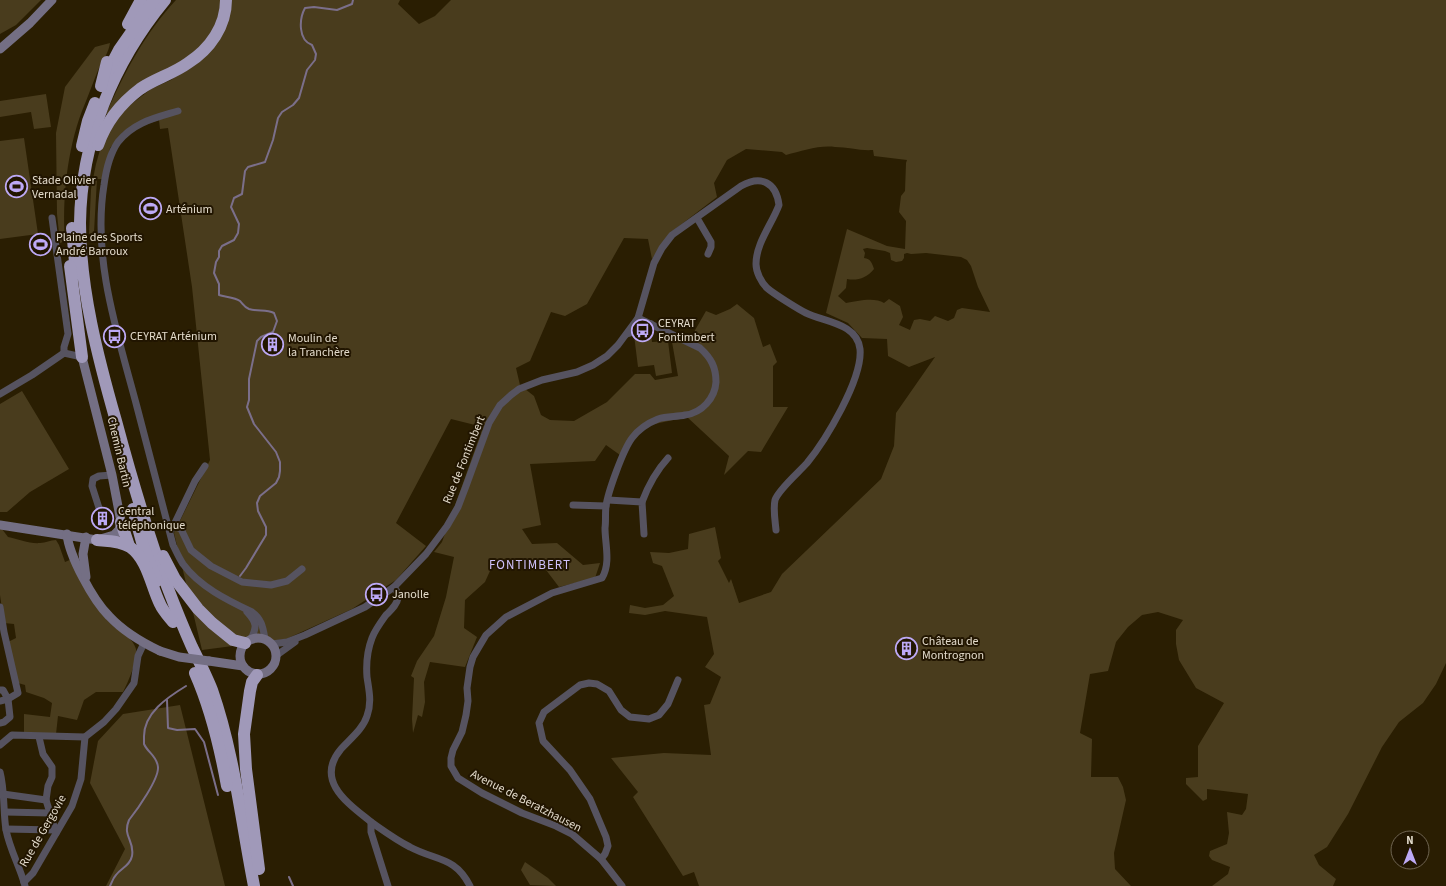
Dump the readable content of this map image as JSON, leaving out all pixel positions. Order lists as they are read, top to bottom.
{
  "streets": {
    "street": [
      "Chemin Bartin",
      "Rue de Fontimbert",
      "Avenue de Beratzhausen",
      "Rue de Gergovie"
    ]
  },
  "crossings": [
    ["Rue de Fontimbert", "Avenue de Beratzhausen"]
  ],
  "districts": ["FONTIMBERT"],
  "places": {
    "sports": ["Stade Olivier Vernadal", "Arténium", "Plaine des Sports André Barroux"],
    "bus stop": ["CEYRAT Fontimbert", "CEYRAT Arténium", "Janolle"],
    "building": ["Moulin de la Tranchère", "Central téléphonique", "Château de Montrognon"]
  },
  "north": "top"
}
